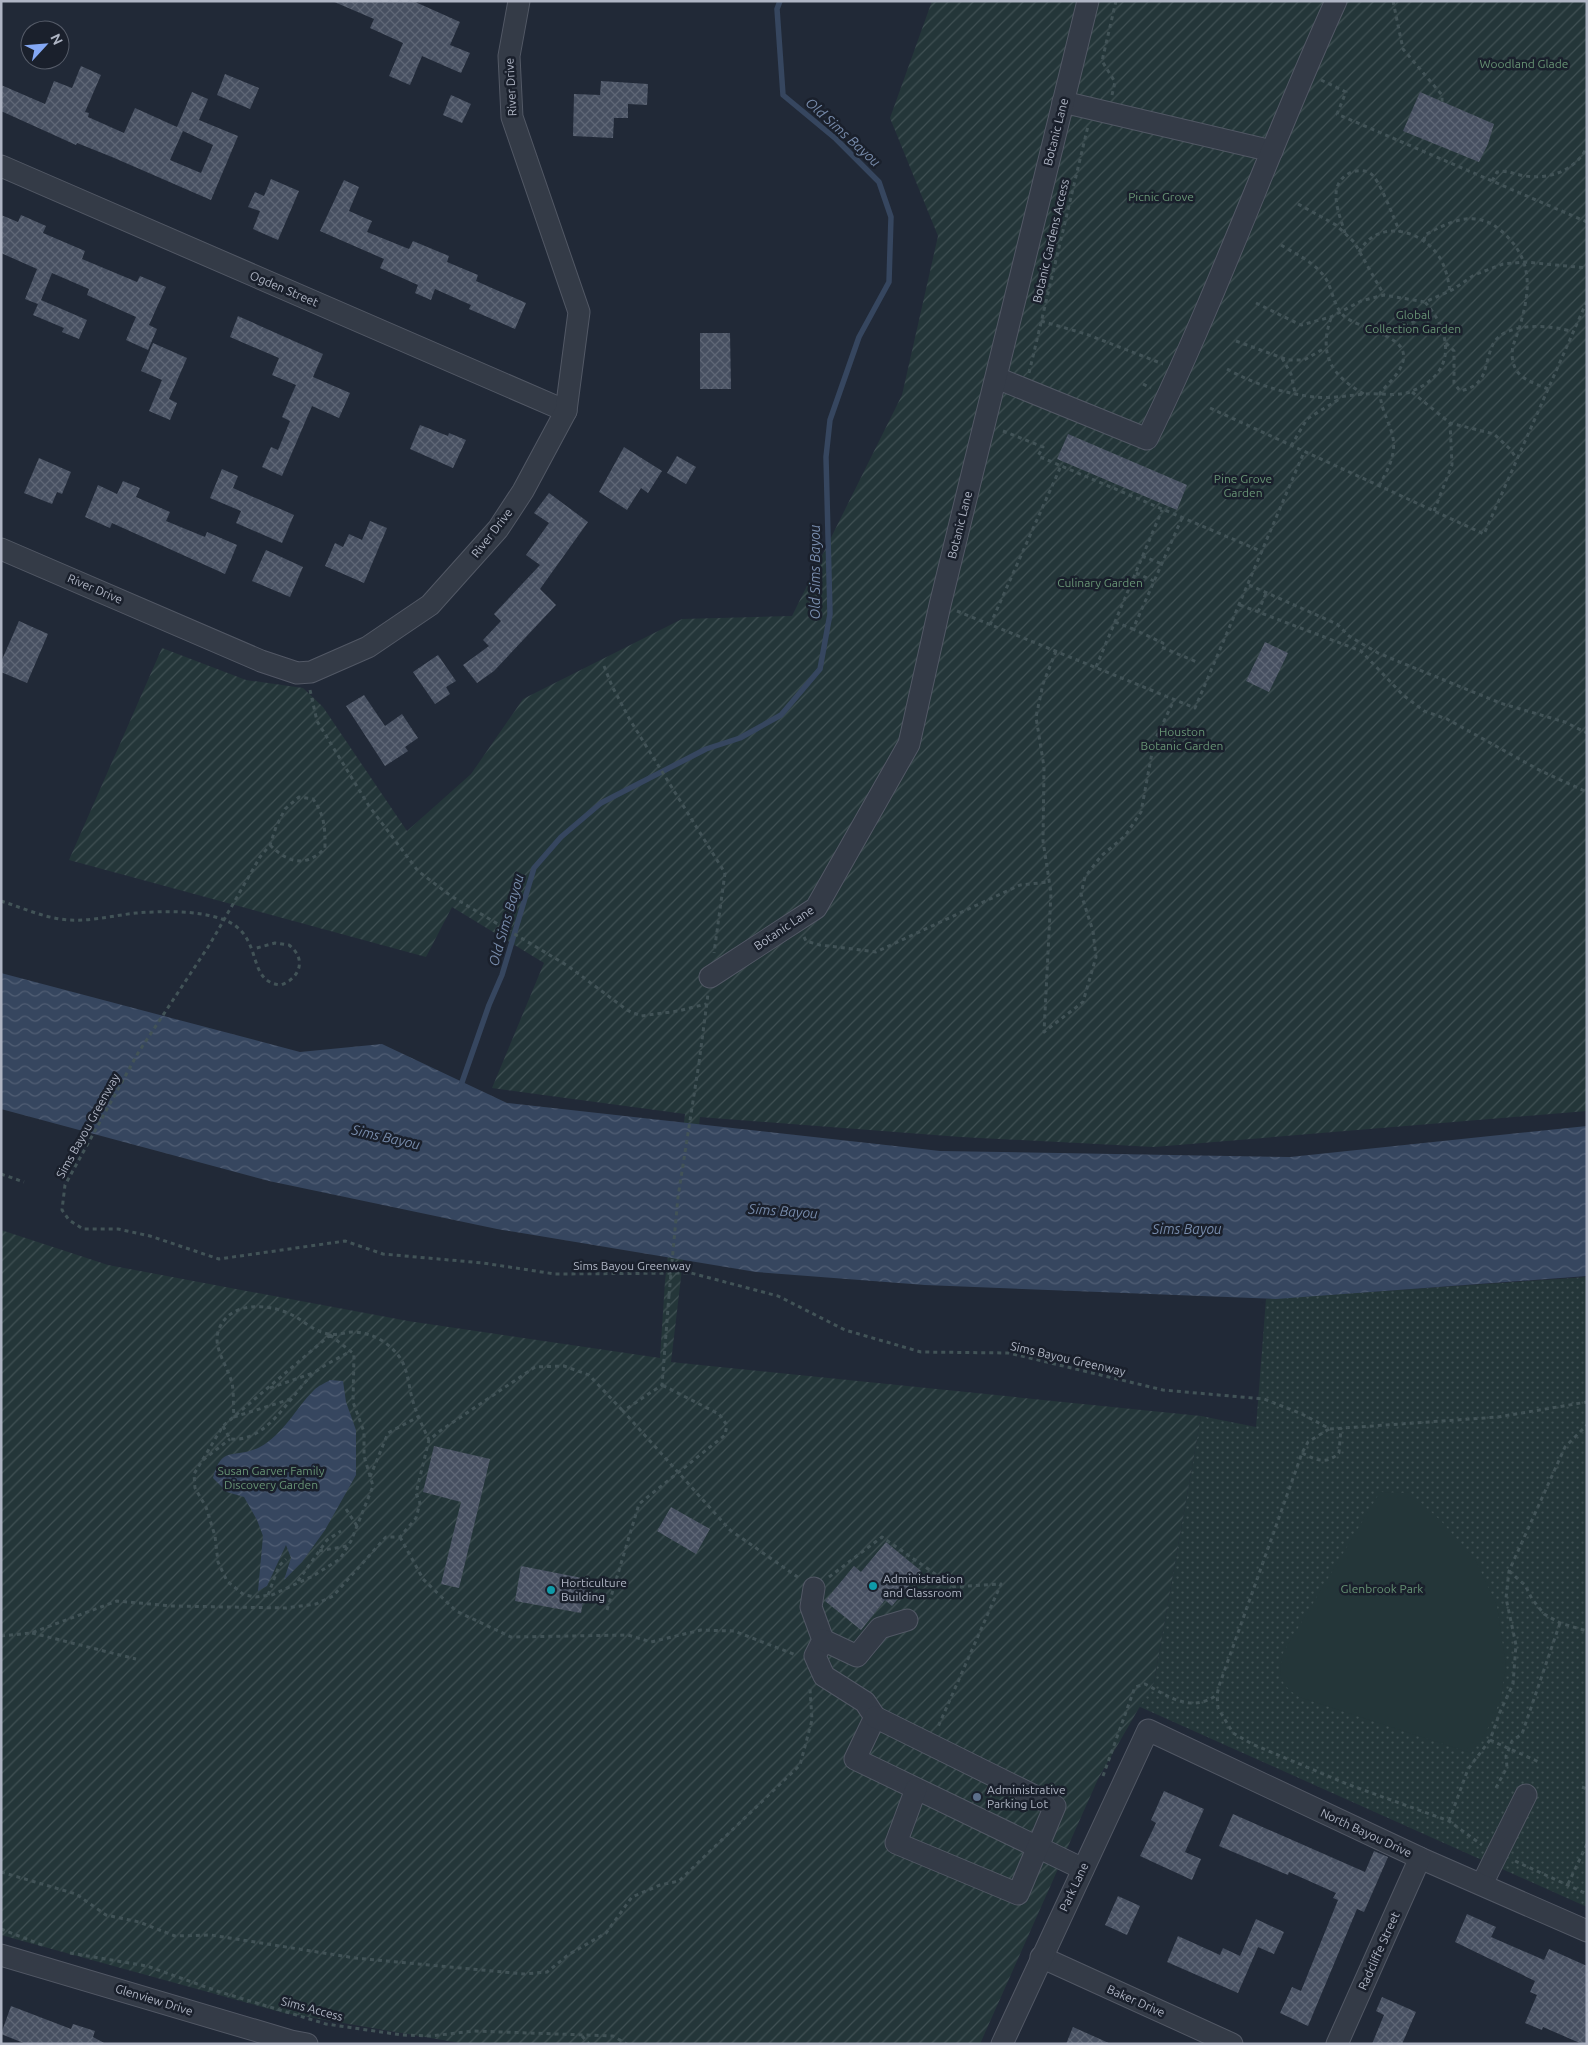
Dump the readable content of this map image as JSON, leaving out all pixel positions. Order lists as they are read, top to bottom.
{
  "streets": {
    "street": [
      "River Drive",
      "Botanic Lane",
      "Ogden Street",
      "North Bayou Drive",
      "Park Lane",
      "Radcliffe Street",
      "Glenview Drive",
      "Baker Drive"
    ],
    "path": ["Botanic Gardens Access", "Sims Bayou Greenway", "Sims Access"]
  },
  "crossings": [
    ["River Drive", "Ogden Street"],
    ["North Bayou Drive", "Park Lane"],
    ["North Bayou Drive", "Radcliffe Street"],
    ["Park Lane", "Baker Drive"]
  ],
  "water": ["Old Sims Bayou", "Sims Bayou"],
  "parks": [
    "Woodland Glade",
    "Picnic Grove",
    "Global Collection Garden",
    "Pine Grove Garden",
    "Culinary Garden",
    "Houston Botanic Garden",
    "Susan Garver Family Discovery Garden",
    "Glenbrook Park"
  ],
  "places": ["Administration and Classroom", "Horticulture Building", "Administrative Parking Lot"],
  "north": "top right"
}
